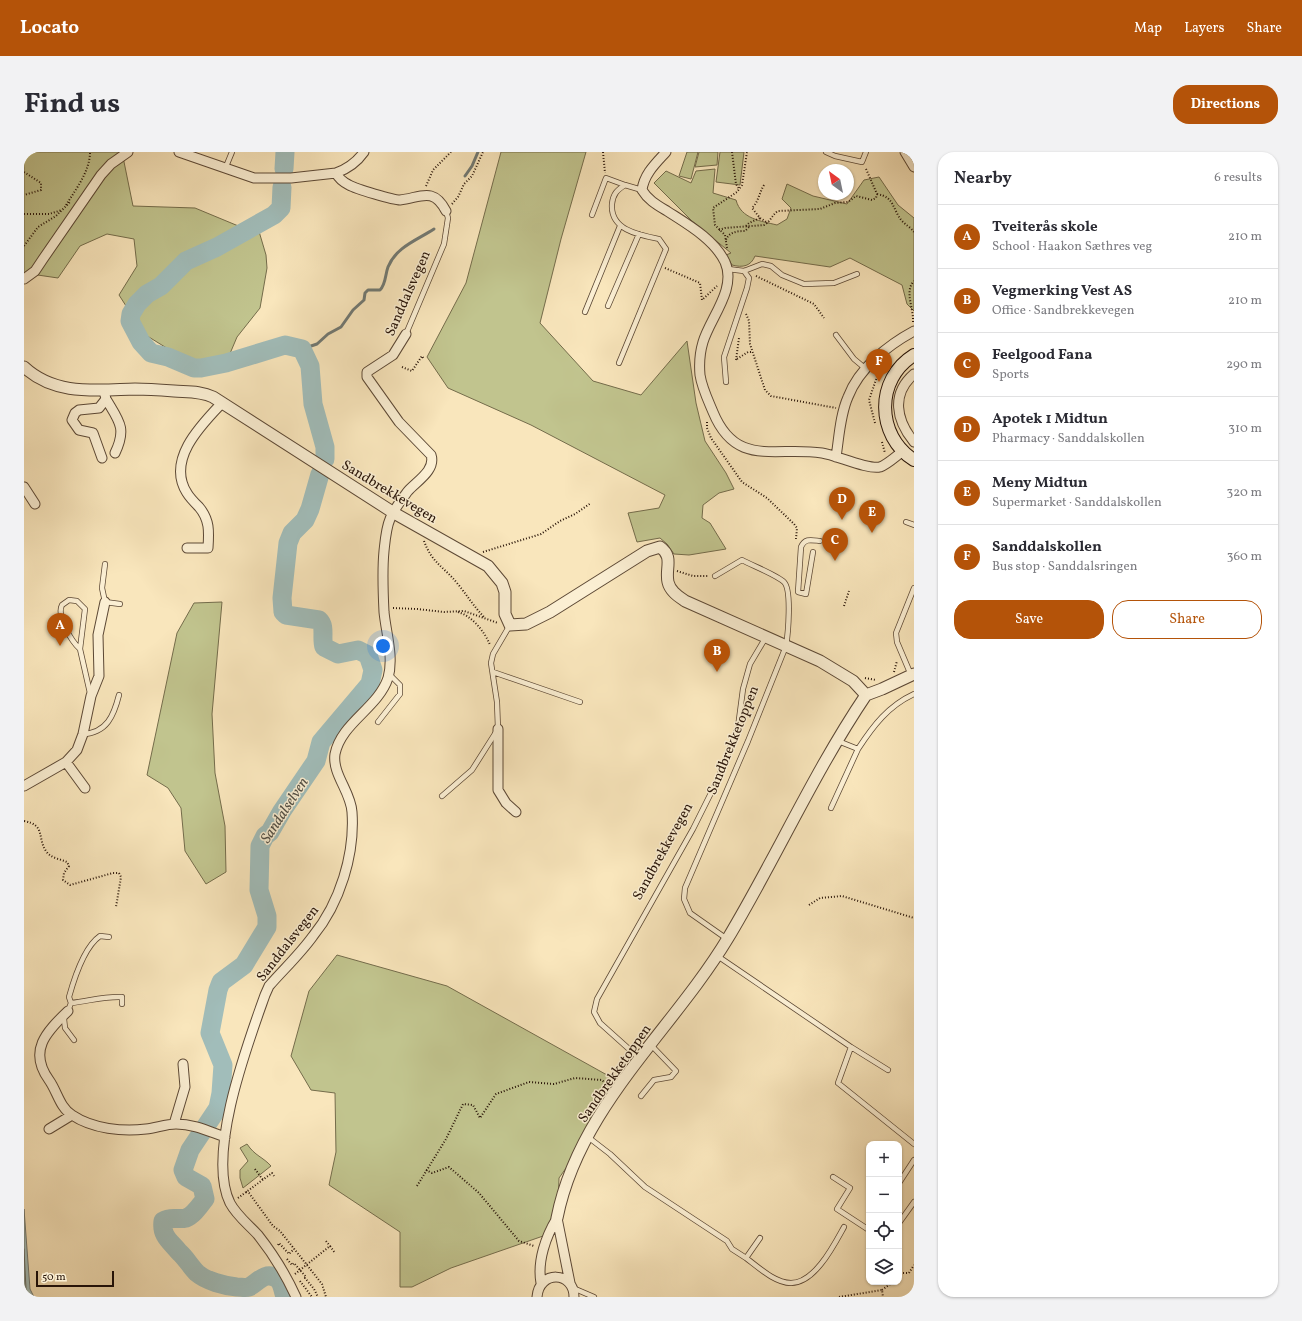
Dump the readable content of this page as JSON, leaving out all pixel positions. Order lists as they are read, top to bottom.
{
  "streets": {
    "street": ["Sanddalsvegen", "Sandbrekkevegen", "Sandbrekketoppen"]
  },
  "crossings": [
    ["Sanddalsvegen", "Sandbrekkevegen"],
    ["Sandbrekkevegen", "Sandbrekketoppen"]
  ],
  "water": ["Sandalselven"],
  "scale_bar": "50 m",
  "north": "top left",
  "page": {
    "header": "Locato",
    "nav": ["Map", "Layers", "Share"],
    "title": "Find us",
    "buttons": [
      "Directions",
      ["Save", "Share"]
    ],
    "heading": ["Nearby", "6 results"],
    "list": [
      {
        "mark": "A",
        "name": "Tveiterås skole",
        "note": "School · Haakon Sæthres veg",
        "value": "210 m"
      },
      {
        "mark": "B",
        "name": "Vegmerking Vest AS",
        "note": "Office · Sandbrekkevegen",
        "value": "210 m"
      },
      {
        "mark": "C",
        "name": "Feelgood Fana",
        "note": "Sports",
        "value": "290 m"
      },
      {
        "mark": "D",
        "name": "Apotek 1 Midtun",
        "note": "Pharmacy · Sanddalskollen",
        "value": "310 m"
      },
      {
        "mark": "E",
        "name": "Meny Midtun",
        "note": "Supermarket · Sanddalskollen",
        "value": "320 m"
      },
      {
        "mark": "F",
        "name": "Sanddalskollen",
        "note": "Bus stop · Sanddalsringen",
        "value": "360 m"
      }
    ],
    "pins": [
      "F",
      "D",
      "E",
      "C",
      "A",
      "B"
    ],
    "map_buttons": ["+", "−"],
    "scale": "50 m"
  }
}
